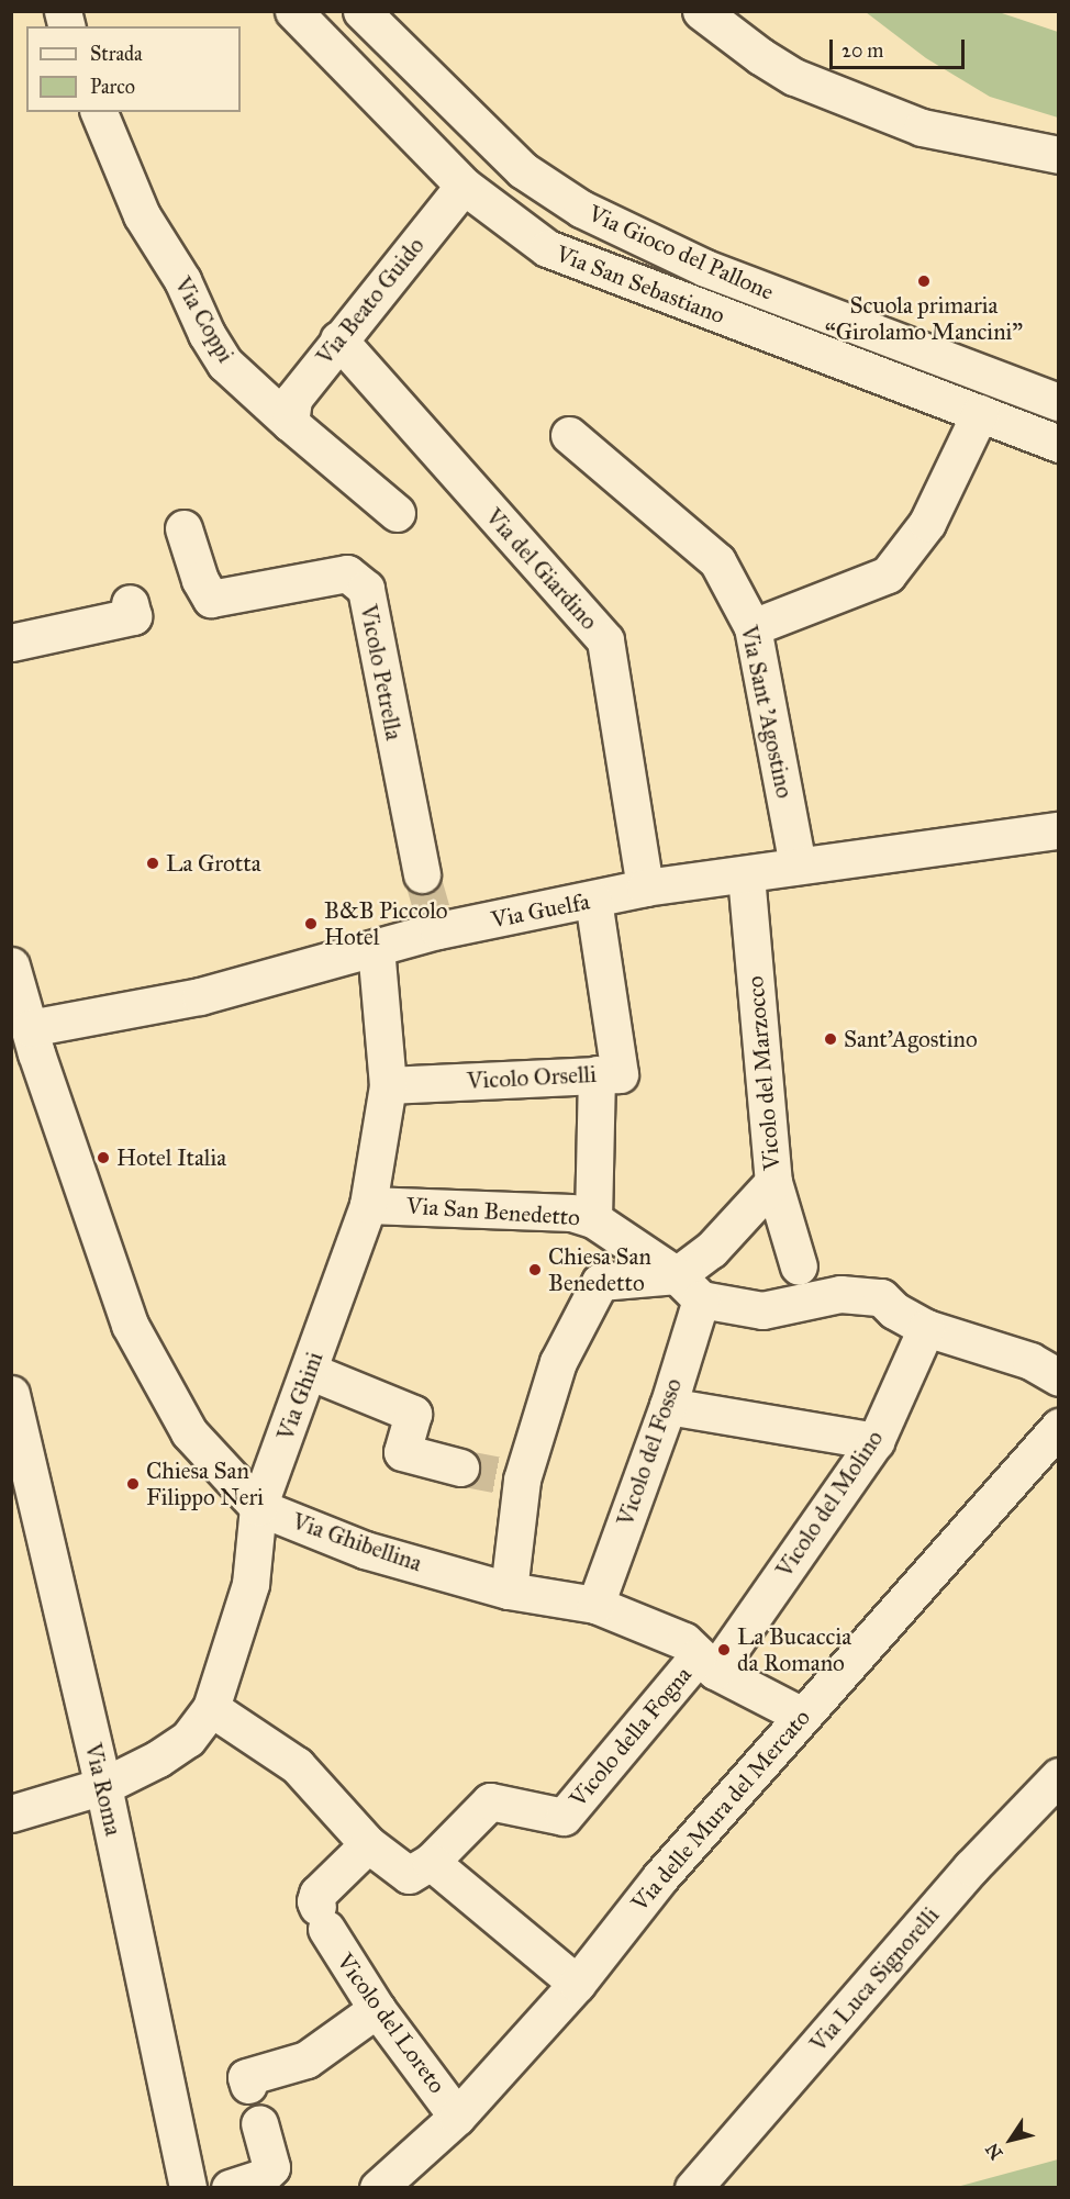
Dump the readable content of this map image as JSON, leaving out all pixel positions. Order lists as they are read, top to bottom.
{
  "streets": {
    "street": [
      "Via Gioco del Pallone",
      "Via San Sebastiano",
      "Via Beato Guido",
      "Via Coppi",
      "Via del Giardino",
      "Vicolo Petrella",
      "Via Sant 'Agostino",
      "Via Guelfa",
      "Vicolo del Marzocco",
      "Vicolo Orselli",
      "Via San Benedetto",
      "Via Ghini",
      "Vicolo del Fosso",
      "Vicolo del Molino",
      "Via Ghibellina",
      "Vicolo della Fogna",
      "Via Roma",
      "Via delle Mura del Mercato",
      "Via Luca Signorelli",
      "Vicolo del Loreto"
    ]
  },
  "crossings": [
    ["Via San Sebastiano", "Via Beato Guido"],
    ["Via Beato Guido", "Via Coppi"],
    ["Via Beato Guido", "Via del Giardino"],
    ["Via del Giardino", "Via Guelfa"],
    ["Via Sant 'Agostino", "Via Guelfa"],
    ["Via Guelfa", "Vicolo del Marzocco"],
    ["Via Guelfa", "Vicolo Orselli"],
    ["Via Guelfa", "Via Ghini"],
    ["Via Guelfa", "Via Ghibellina"],
    ["Vicolo Orselli", "Via San Benedetto"],
    ["Vicolo Orselli", "Via Ghini"],
    ["Via San Benedetto", "Via Ghini"],
    ["Via Ghini", "Via Ghibellina"],
    ["Via Ghini", "Via Roma"],
    ["Vicolo del Fosso", "Via Ghibellina"],
    ["Vicolo del Molino", "Via Ghibellina"],
    ["Vicolo del Molino", "Vicolo della Fogna"],
    ["Via Ghibellina", "Vicolo della Fogna"],
    ["Via Ghibellina", "Via delle Mura del Mercato"],
    ["Vicolo della Fogna", "Vicolo del Loreto"],
    ["Via delle Mura del Mercato", "Vicolo del Loreto"]
  ],
  "places": [
    "Scuola primaria “Girolamo Mancini”",
    "La Grotta",
    "B&B Piccolo Hotel",
    "Sant'Agostino",
    "Hotel Italia",
    "Chiesa San Benedetto",
    "Chiesa San Filippo Neri",
    "La Bucaccia da Romano"
  ],
  "legend": ["Strada", "Parco"],
  "scale_bar": "20 m",
  "north": "bottom left"
}
